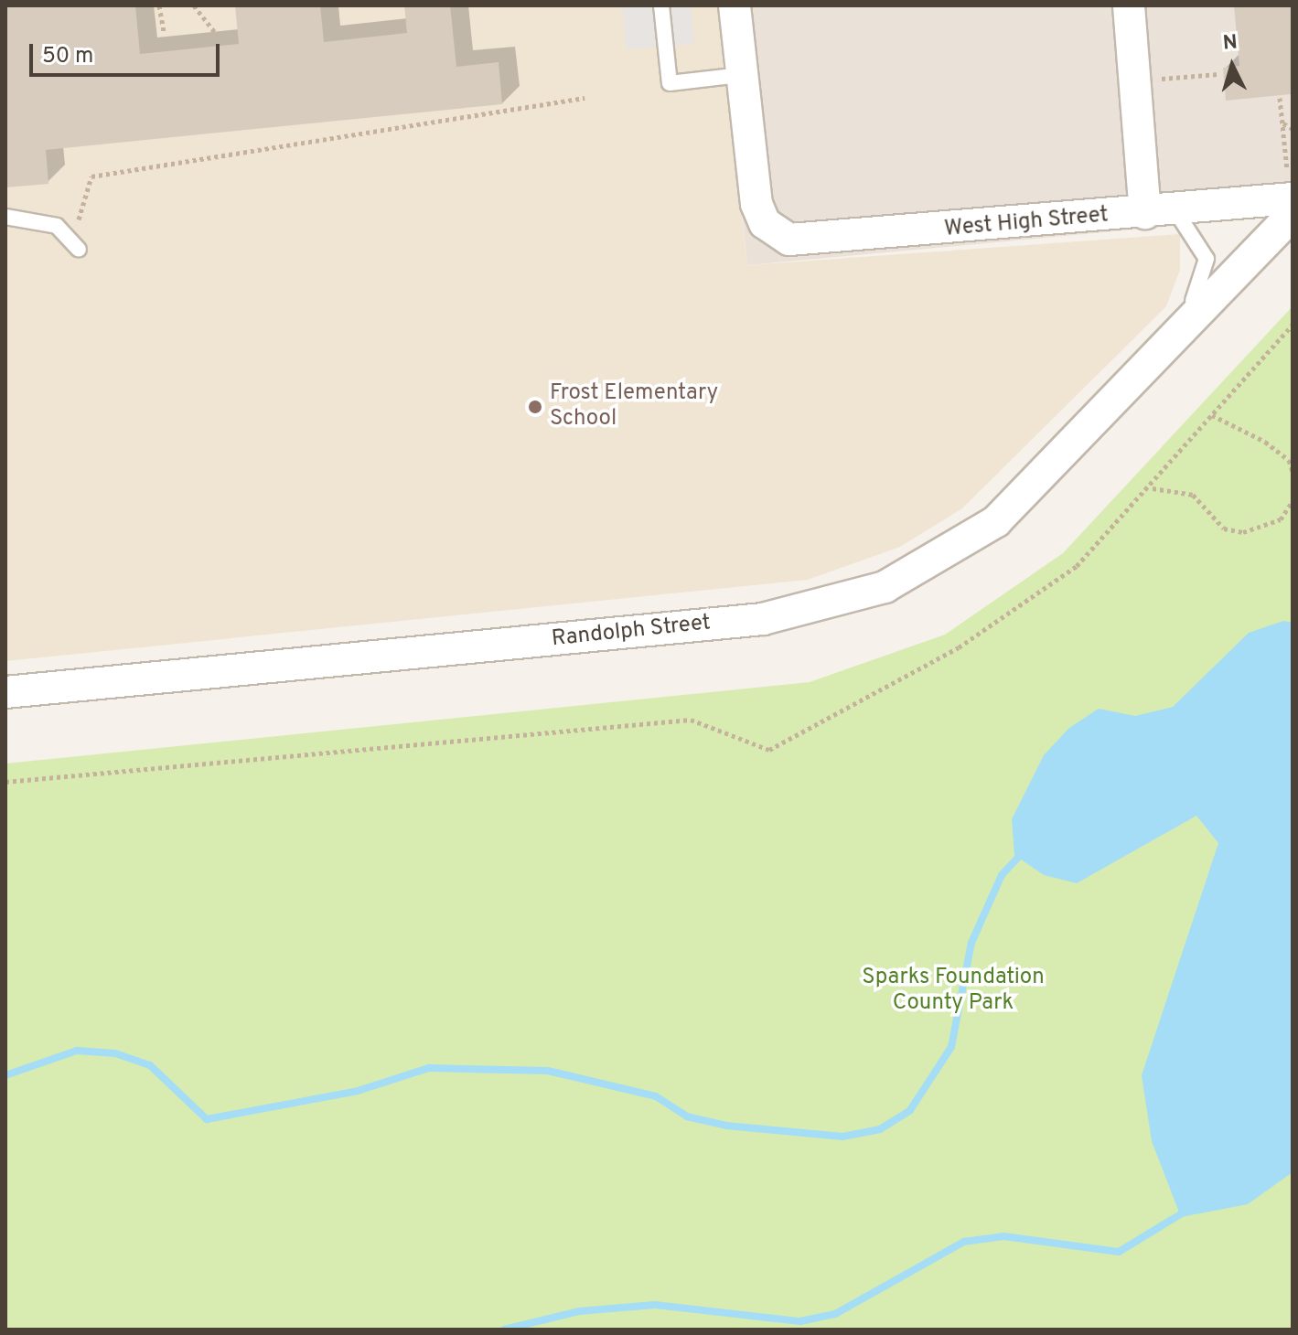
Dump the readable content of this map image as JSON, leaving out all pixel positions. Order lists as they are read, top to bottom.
{
  "streets": {
    "street": ["West High Street", "Randolph Street"]
  },
  "crossings": [
    ["West High Street", "Randolph Street"]
  ],
  "parks": ["Sparks Foundation County Park"],
  "places": ["Frost Elementary School"],
  "scale_bar": "50 m",
  "north": "top"
}
